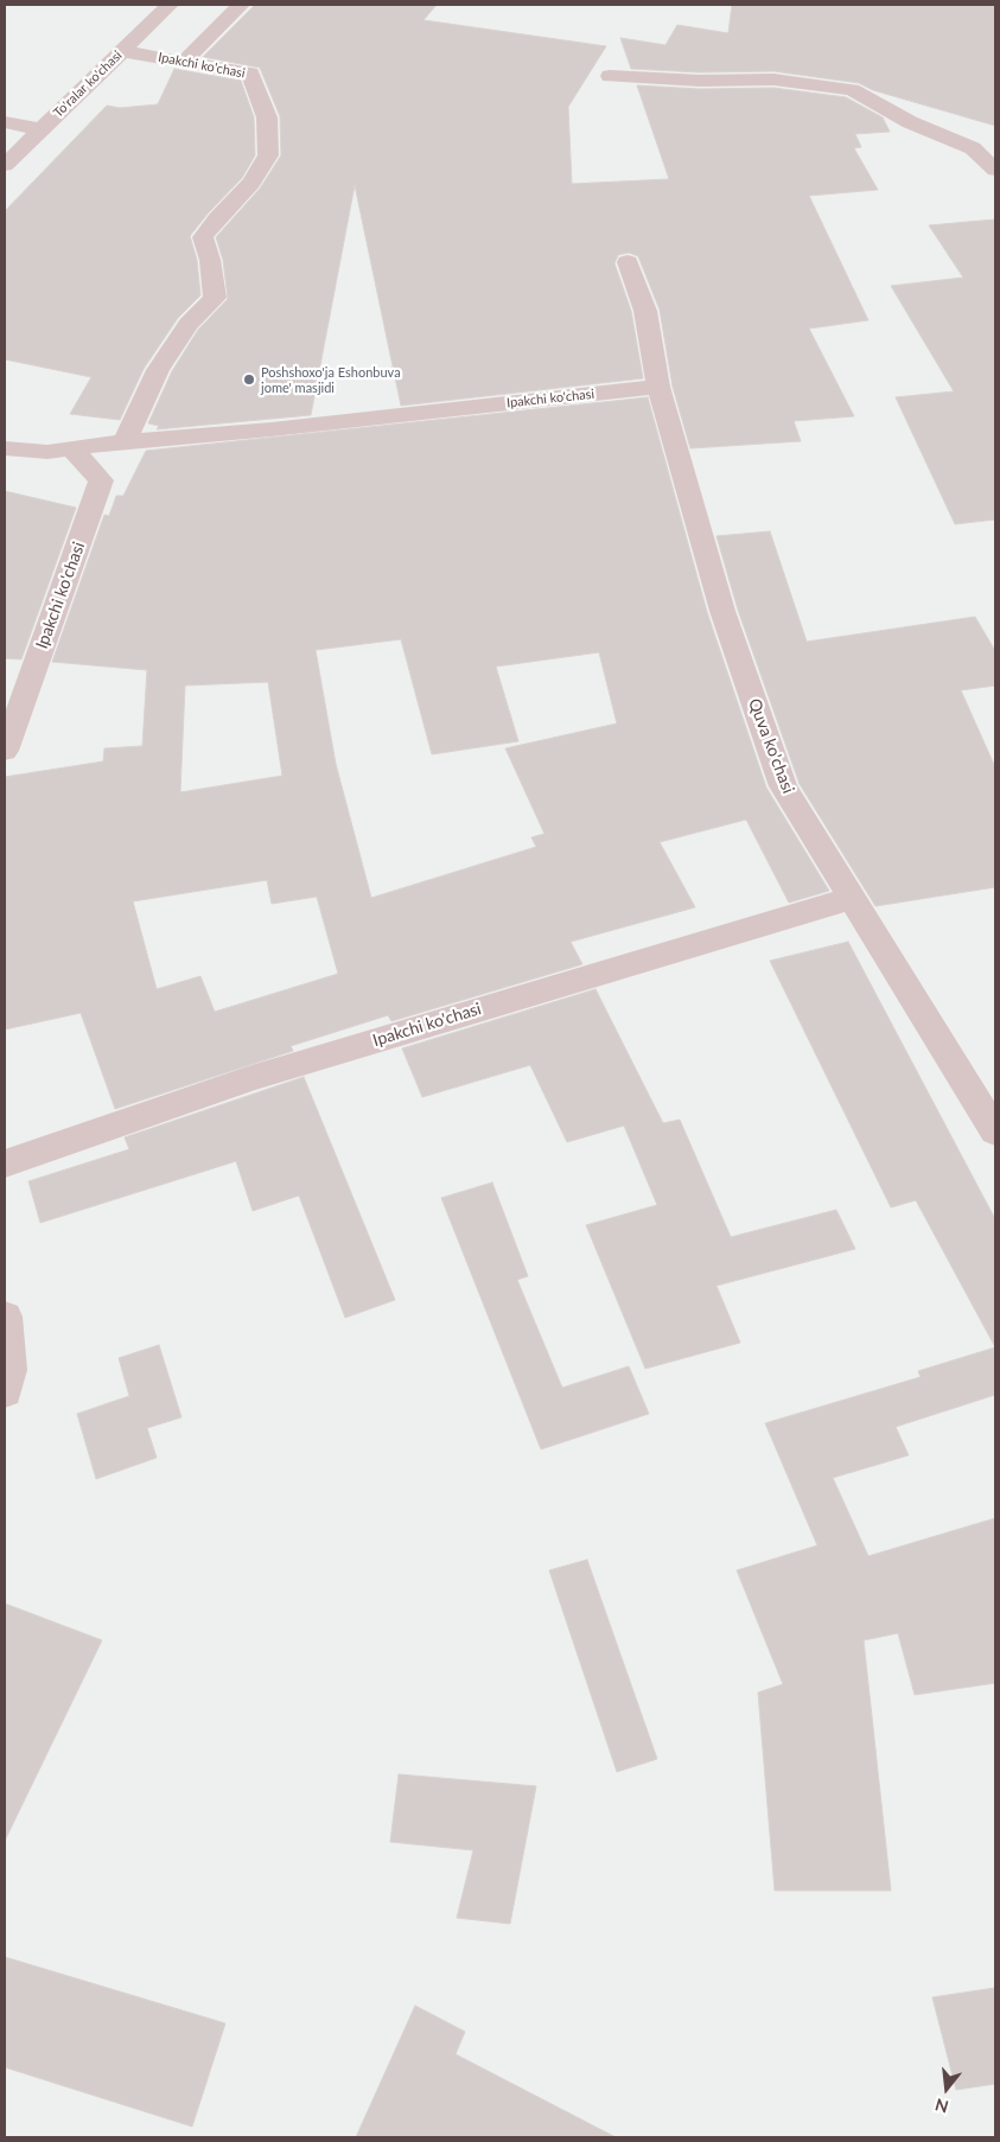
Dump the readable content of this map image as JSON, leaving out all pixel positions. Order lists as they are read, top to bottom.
{
  "streets": {
    "street": ["Ipakchi ko'chasi", "To'ralar ko'chasi", "Quva ko'chasi"]
  },
  "crossings": [
    ["Ipakchi ko'chasi", "To'ralar ko'chasi"],
    ["Ipakchi ko'chasi", "Quva ko'chasi"]
  ],
  "places": ["Poshshoxo'ja Eshonbuva jome' masjidi"],
  "north": "bottom"
}
